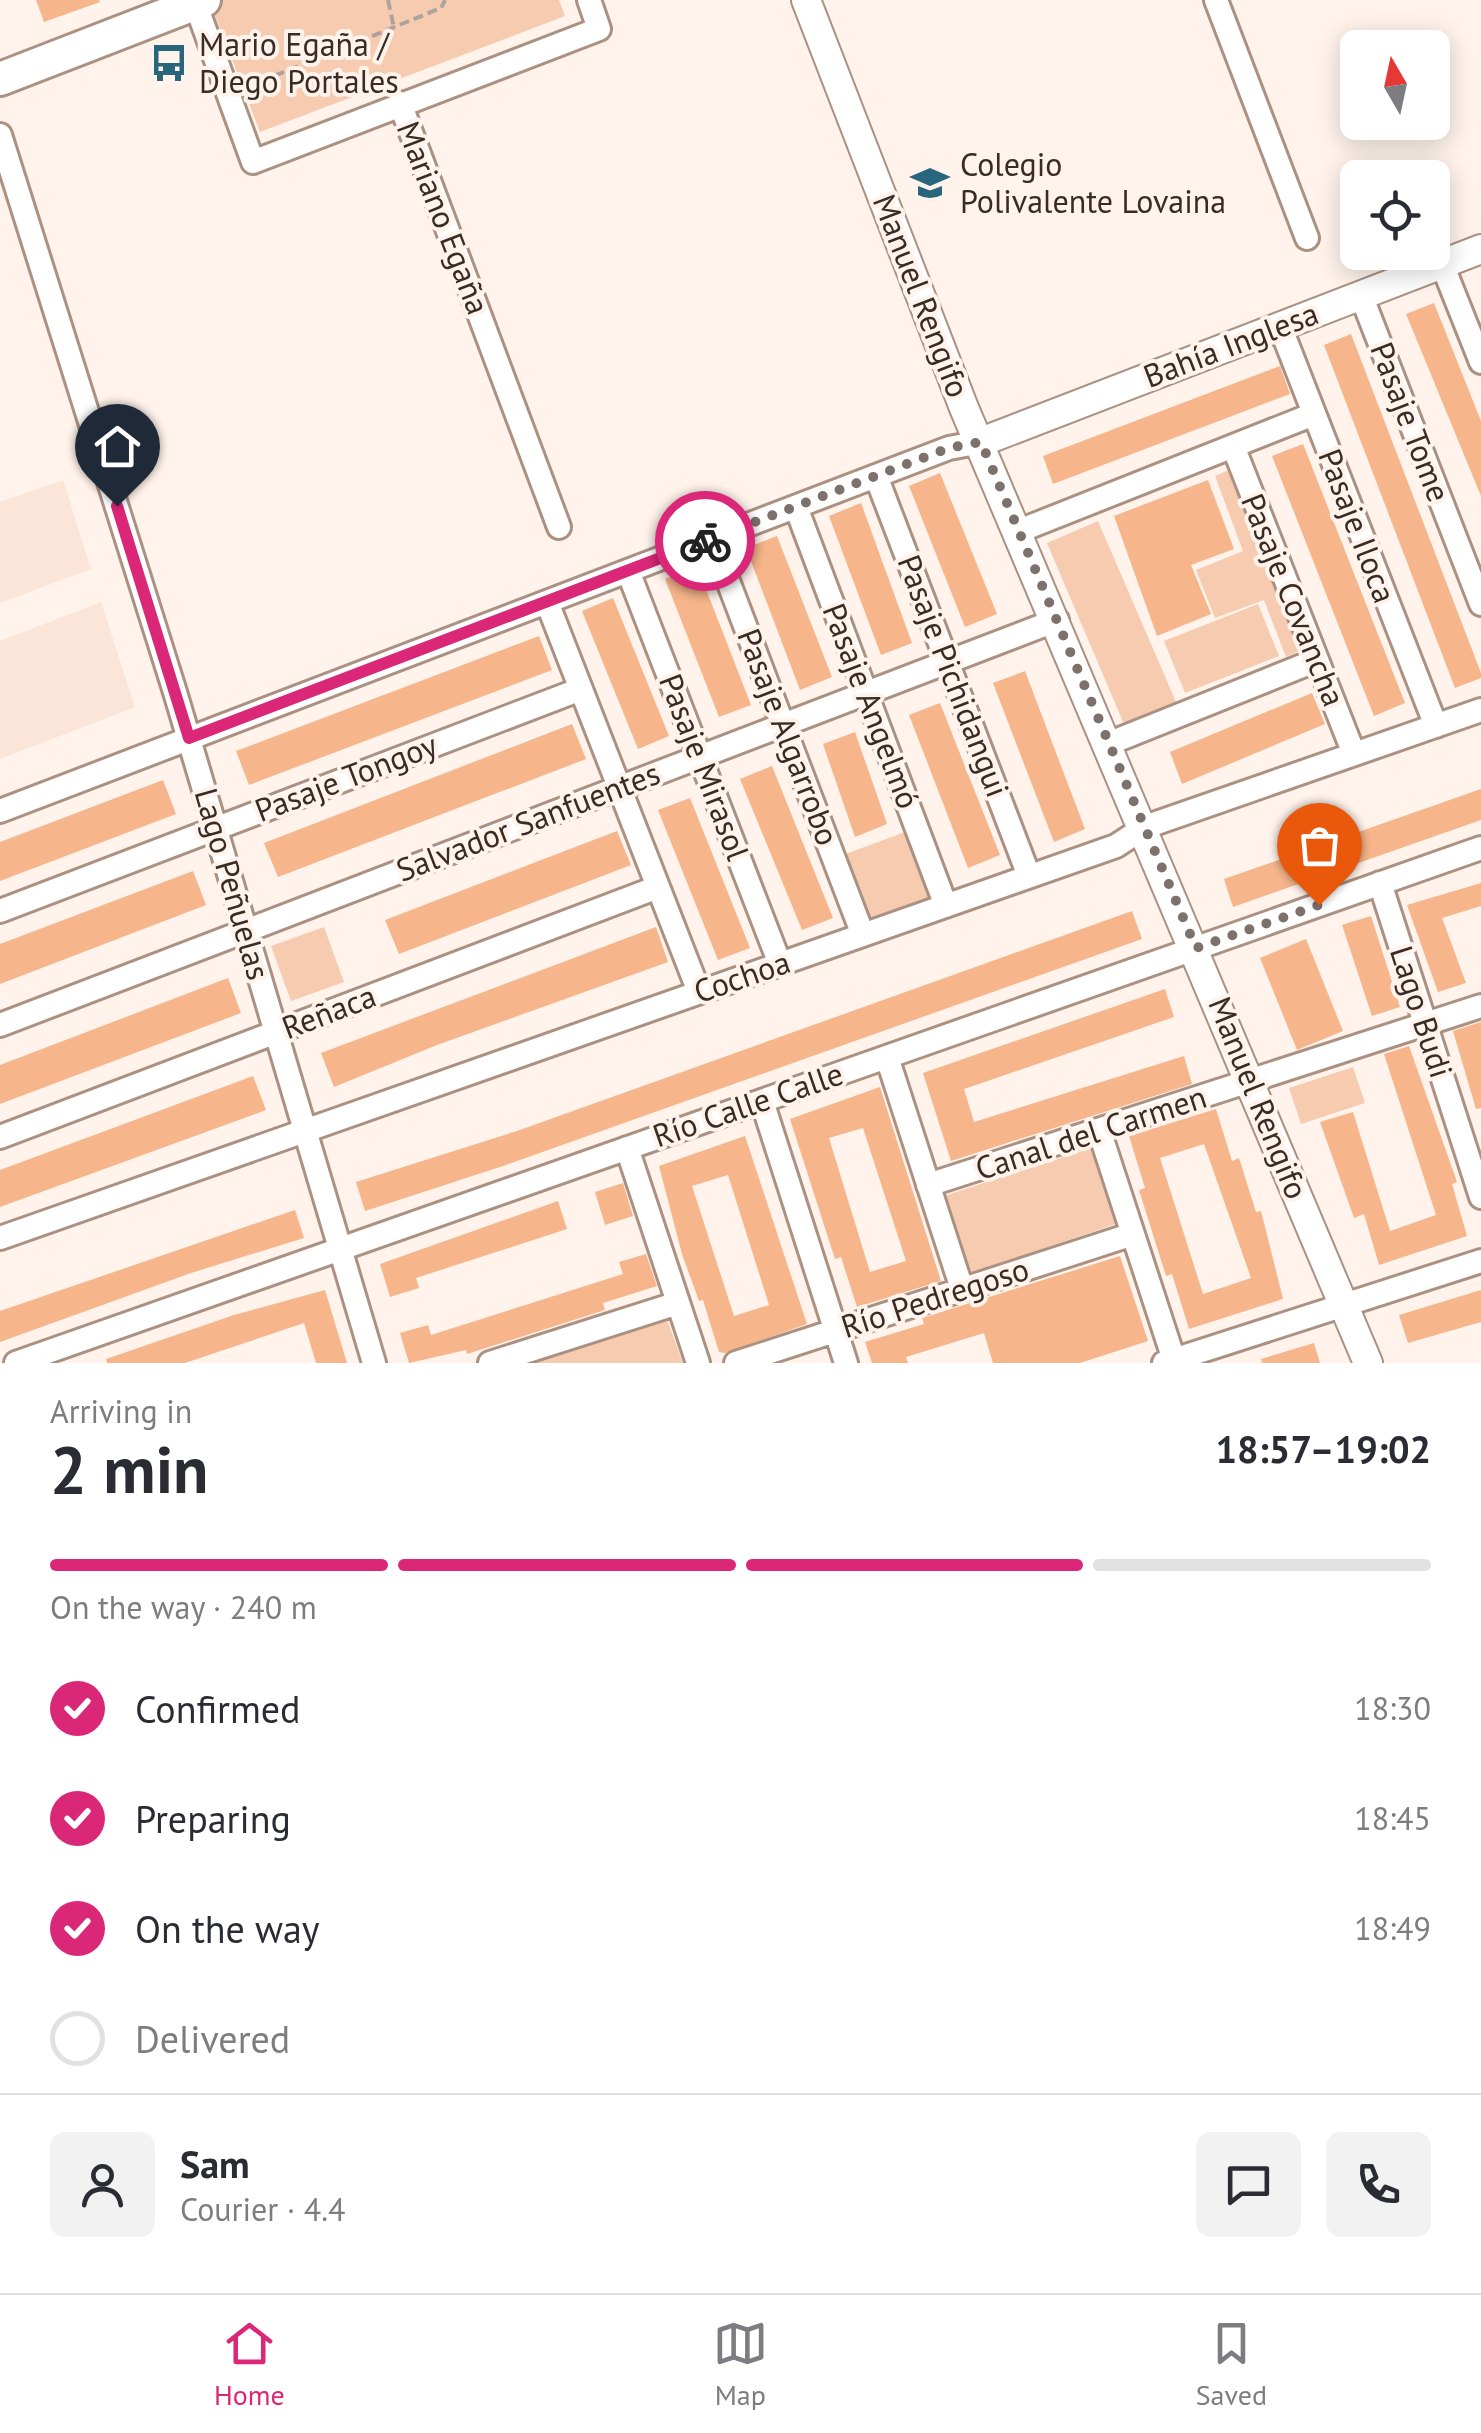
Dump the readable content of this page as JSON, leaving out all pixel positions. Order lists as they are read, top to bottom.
{
  "streets": {
    "street": [
      "Mariano Egaña",
      "Manuel Rengifo",
      "Bahía Inglesa",
      "Pasaje Tome",
      "Pasaje Iloca",
      "Pasaje Covancha",
      "Pasaje Pichidangui",
      "Pasaje Angelmó",
      "Pasaje Algarrobo",
      "Pasaje Mirasol",
      "Pasaje Tongoy",
      "Salvador Sanfuentes",
      "Lago Peñuelas",
      "Cochoa",
      "Reñaca",
      "Lago Budi",
      "Río Calle Calle",
      "Canal del Carmen",
      "Río Pedregoso"
    ]
  },
  "crossings": [
    ["Manuel Rengifo", "Bahía Inglesa"],
    ["Manuel Rengifo", "Salvador Sanfuentes"],
    ["Manuel Rengifo", "Cochoa"],
    ["Manuel Rengifo", "Río Calle Calle"],
    ["Manuel Rengifo", "Canal del Carmen"],
    ["Bahía Inglesa", "Pasaje Tome"],
    ["Bahía Inglesa", "Pasaje Iloca"],
    ["Pasaje Iloca", "Cochoa"],
    ["Pasaje Covancha", "Cochoa"],
    ["Pasaje Pichidangui", "Salvador Sanfuentes"],
    ["Pasaje Pichidangui", "Cochoa"],
    ["Pasaje Angelmó", "Salvador Sanfuentes"],
    ["Pasaje Angelmó", "Cochoa"],
    ["Pasaje Algarrobo", "Salvador Sanfuentes"],
    ["Pasaje Algarrobo", "Cochoa"],
    ["Pasaje Mirasol", "Salvador Sanfuentes"],
    ["Pasaje Mirasol", "Cochoa"],
    ["Pasaje Tongoy", "Lago Peñuelas"],
    ["Salvador Sanfuentes", "Lago Peñuelas"],
    ["Lago Peñuelas", "Cochoa"],
    ["Lago Peñuelas", "Reñaca"],
    ["Lago Peñuelas", "Río Calle Calle"],
    ["Lago Budi", "Río Calle Calle"],
    ["Lago Budi", "Canal del Carmen"]
  ],
  "places": {
    "bus stop": ["Mario Egaña / Diego Portales"],
    "school or university": ["Colegio Polivalente Lovaina"]
  },
  "north": "top",
  "page": {
    "heading": ["2 min", "Arriving in", "18:57–19:02"],
    "panel": ["Sam", "Courier · 4.4"],
    "bar": "On the way · 240 m",
    "list": [
      ["Confirmed", "18:30"],
      ["Preparing", "18:45"],
      ["On the way", "18:49"],
      "Delivered"
    ],
    "tabs": ["Home", "Map", "Saved"]
  }
}
